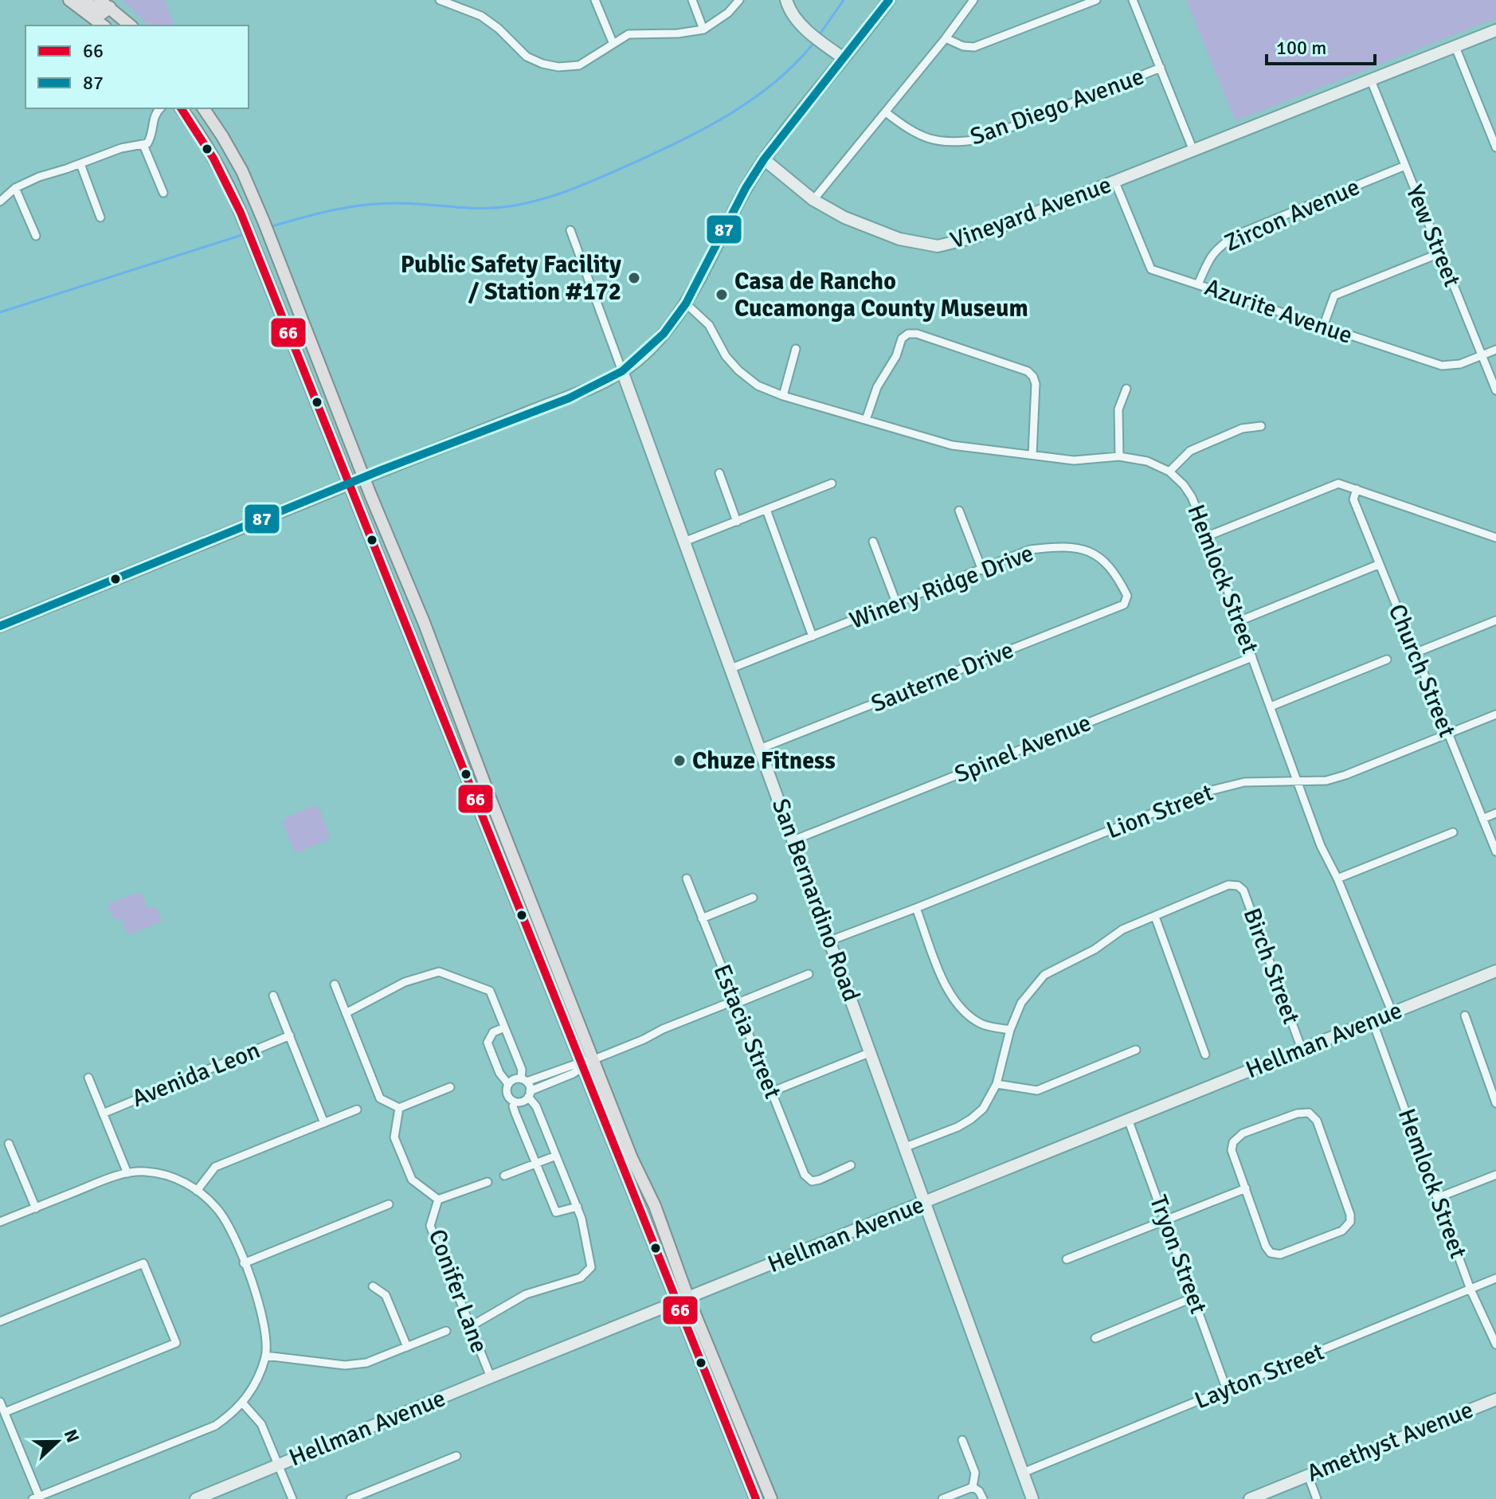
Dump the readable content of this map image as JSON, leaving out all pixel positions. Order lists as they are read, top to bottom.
{
  "streets": {
    "street": [
      "San Diego Avenue",
      "Vineyard Avenue",
      "Zircon Avenue",
      "Yew Street",
      "Azurite Avenue",
      "Hemlock Street",
      "Winery Ridge Drive",
      "Church Street",
      "Sauterne Drive",
      "Spinel Avenue",
      "Lion Street",
      "San Bernardino Road",
      "Birch Street",
      "Estacia Street",
      "Hellman Avenue",
      "Avenida Leon",
      "Tryon Street",
      "Conifer Lane",
      "Layton Street",
      "Amethyst Avenue"
    ]
  },
  "crossings": [
    ["Vineyard Avenue", "Yew Street"],
    ["Vineyard Avenue", "Azurite Avenue"],
    ["Zircon Avenue", "Yew Street"],
    ["Zircon Avenue", "Azurite Avenue"],
    ["Yew Street", "Azurite Avenue"],
    ["Hemlock Street", "Spinel Avenue"],
    ["Hemlock Street", "Lion Street"],
    ["Hemlock Street", "Hellman Avenue"],
    ["Hemlock Street", "Layton Street"],
    ["Winery Ridge Drive", "Sauterne Drive"],
    ["Winery Ridge Drive", "San Bernardino Road"],
    ["Church Street", "Lion Street"],
    ["Sauterne Drive", "San Bernardino Road"],
    ["Spinel Avenue", "San Bernardino Road"],
    ["Lion Street", "San Bernardino Road"],
    ["San Bernardino Road", "Hellman Avenue"],
    ["San Bernardino Road", "Layton Street"],
    ["Birch Street", "Hellman Avenue"],
    ["Hellman Avenue", "Tryon Street"],
    ["Hellman Avenue", "Conifer Lane"],
    ["Tryon Street", "Layton Street"]
  ],
  "places": ["Public Safety Facility / Station #172", "Casa de Rancho Cucamonga County Museum", "Chuze Fitness"],
  "lines": ["transit line 87", "transit line 66"],
  "legend": ["66", "87"],
  "scale_bar": "100 m",
  "north": "right"
}
